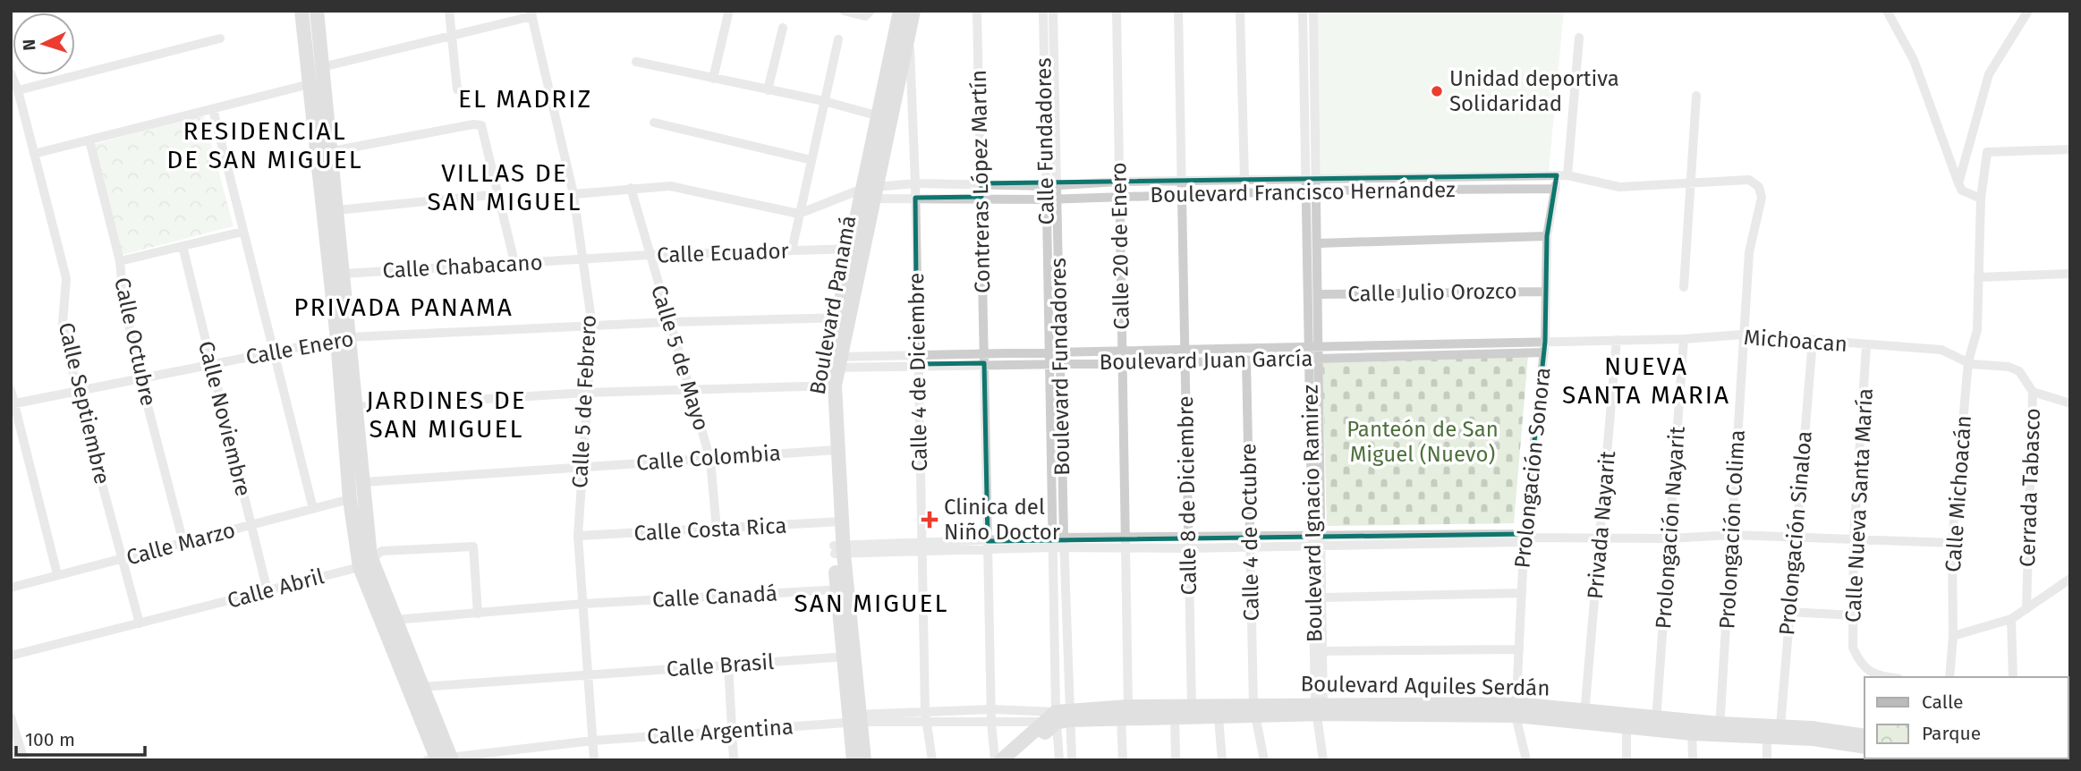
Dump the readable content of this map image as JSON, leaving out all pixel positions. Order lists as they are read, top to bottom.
{
  "streets": {
    "street": [
      "Calle Fundadores",
      "Contreras López Martín",
      "Boulevard Francisco Hernández",
      "Calle 20 de Enero",
      "Calle Ecuador",
      "Calle Chabacano",
      "Calle Julio Orozco",
      "Boulevard Panamá",
      "Michoacan",
      "Calle Octubre",
      "Calle Enero",
      "Calle 5 de Mayo",
      "Boulevard Juan García",
      "Boulevard Fundadores",
      "Calle 4 de Diciembre",
      "Calle 5 de Febrero",
      "Calle Septiembre",
      "Calle Noviembre",
      "Calle Colombia",
      "Prolongación Sonora",
      "Cerrada Tabasco",
      "Calle Michoacán",
      "Calle 8 de Diciembre",
      "Calle Nueva Santa María",
      "Boulevard Ignacio Ramirez",
      "Privada Nayarit",
      "Prolongación Nayarit",
      "Calle Costa Rica",
      "Prolongación Colima",
      "Calle 4 de Octubre",
      "Prolongación Sinaloa",
      "Calle Marzo",
      "Calle Abril",
      "Calle Canadá",
      "Calle Brasil",
      "Boulevard Aquiles Serdán",
      "Calle Argentina"
    ]
  },
  "crossings": [
    ["Calle Fundadores", "Boulevard Francisco Hernández"],
    ["Calle Fundadores", "Boulevard Juan García"],
    ["Calle Fundadores", "Boulevard Fundadores"],
    ["Calle Fundadores", "Boulevard Aquiles Serdán"],
    ["Contreras López Martín", "Boulevard Francisco Hernández"],
    ["Contreras López Martín", "Boulevard Juan García"],
    ["Boulevard Francisco Hernández", "Calle 20 de Enero"],
    ["Boulevard Francisco Hernández", "Boulevard Panamá"],
    ["Boulevard Francisco Hernández", "Boulevard Fundadores"],
    ["Boulevard Francisco Hernández", "Calle 4 de Diciembre"],
    ["Boulevard Francisco Hernández", "Prolongación Sonora"],
    ["Boulevard Francisco Hernández", "Calle 8 de Diciembre"],
    ["Boulevard Francisco Hernández", "Boulevard Ignacio Ramirez"],
    ["Boulevard Francisco Hernández", "Prolongación Colima"],
    ["Calle 20 de Enero", "Boulevard Juan García"],
    ["Calle 20 de Enero", "Boulevard Aquiles Serdán"],
    ["Calle Ecuador", "Calle Chabacano"],
    ["Calle Ecuador", "Boulevard Panamá"],
    ["Calle Ecuador", "Calle 5 de Mayo"],
    ["Calle Ecuador", "Calle 5 de Febrero"],
    ["Calle Chabacano", "Calle 5 de Febrero"],
    ["Calle Julio Orozco", "Prolongación Sonora"],
    ["Calle Julio Orozco", "Boulevard Ignacio Ramirez"],
    ["Boulevard Panamá", "Calle Enero"],
    ["Boulevard Panamá", "Boulevard Juan García"],
    ["Boulevard Panamá", "Calle 4 de Diciembre"],
    ["Boulevard Panamá", "Calle Colombia"],
    ["Boulevard Panamá", "Calle Costa Rica"],
    ["Boulevard Panamá", "Calle Canadá"],
    ["Boulevard Panamá", "Calle Brasil"],
    ["Boulevard Panamá", "Calle Argentina"],
    ["Michoacan", "Boulevard Juan García"],
    ["Michoacan", "Prolongación Sonora"],
    ["Michoacan", "Cerrada Tabasco"],
    ["Michoacan", "Calle Michoacán"],
    ["Michoacan", "Calle Nueva Santa María"],
    ["Michoacan", "Privada Nayarit"],
    ["Michoacan", "Prolongación Nayarit"],
    ["Michoacan", "Prolongación Colima"],
    ["Michoacan", "Prolongación Sinaloa"],
    ["Calle Octubre", "Calle Enero"],
    ["Calle Octubre", "Calle Marzo"],
    ["Calle Enero", "Calle 5 de Mayo"],
    ["Calle Enero", "Calle 5 de Febrero"],
    ["Calle Enero", "Calle Septiembre"],
    ["Calle Enero", "Calle Noviembre"],
    ["Calle 5 de Mayo", "Calle Colombia"],
    ["Calle 5 de Mayo", "Calle Costa Rica"],
    ["Boulevard Juan García", "Boulevard Fundadores"],
    ["Boulevard Juan García", "Calle 4 de Diciembre"],
    ["Boulevard Juan García", "Prolongación Sonora"],
    ["Boulevard Juan García", "Calle 8 de Diciembre"],
    ["Boulevard Juan García", "Boulevard Ignacio Ramirez"],
    ["Boulevard Juan García", "Calle 4 de Octubre"],
    ["Boulevard Fundadores", "Boulevard Aquiles Serdán"],
    ["Calle 4 de Diciembre", "Calle Argentina"],
    ["Calle 5 de Febrero", "Calle Colombia"],
    ["Calle 5 de Febrero", "Calle Costa Rica"],
    ["Calle 5 de Febrero", "Calle Canadá"],
    ["Calle 5 de Febrero", "Calle Brasil"],
    ["Calle 5 de Febrero", "Calle Argentina"],
    ["Calle Septiembre", "Calle Marzo"],
    ["Calle Septiembre", "Calle Abril"],
    ["Calle Noviembre", "Calle Marzo"],
    ["Calle Noviembre", "Calle Abril"],
    ["Prolongación Sonora", "Boulevard Aquiles Serdán"],
    ["Cerrada Tabasco", "Calle Michoacán"],
    ["Calle 8 de Diciembre", "Boulevard Aquiles Serdán"],
    ["Boulevard Ignacio Ramirez", "Boulevard Aquiles Serdán"],
    ["Privada Nayarit", "Boulevard Aquiles Serdán"],
    ["Prolongación Nayarit", "Boulevard Aquiles Serdán"],
    ["Prolongación Colima", "Boulevard Aquiles Serdán"],
    ["Calle 4 de Octubre", "Boulevard Aquiles Serdán"],
    ["Prolongación Sinaloa", "Boulevard Aquiles Serdán"]
  ],
  "districts": [
    "EL MADRIZ",
    "RESIDENCIAL DE SAN MIGUEL",
    "VILLAS DE SAN MIGUEL",
    "PRIVADA PANAMA",
    "NUEVA SANTA MARIA",
    "JARDINES DE SAN MIGUEL",
    "SAN MIGUEL"
  ],
  "parks": ["Panteón de San Miguel (Nuevo)"],
  "places": {
    "other": ["Unidad deportiva Solidaridad"],
    "health": ["Clinica del Niño Doctor"]
  },
  "legend": ["Calle", "Parque"],
  "scale_bar": "100 m",
  "north": "left"
}
